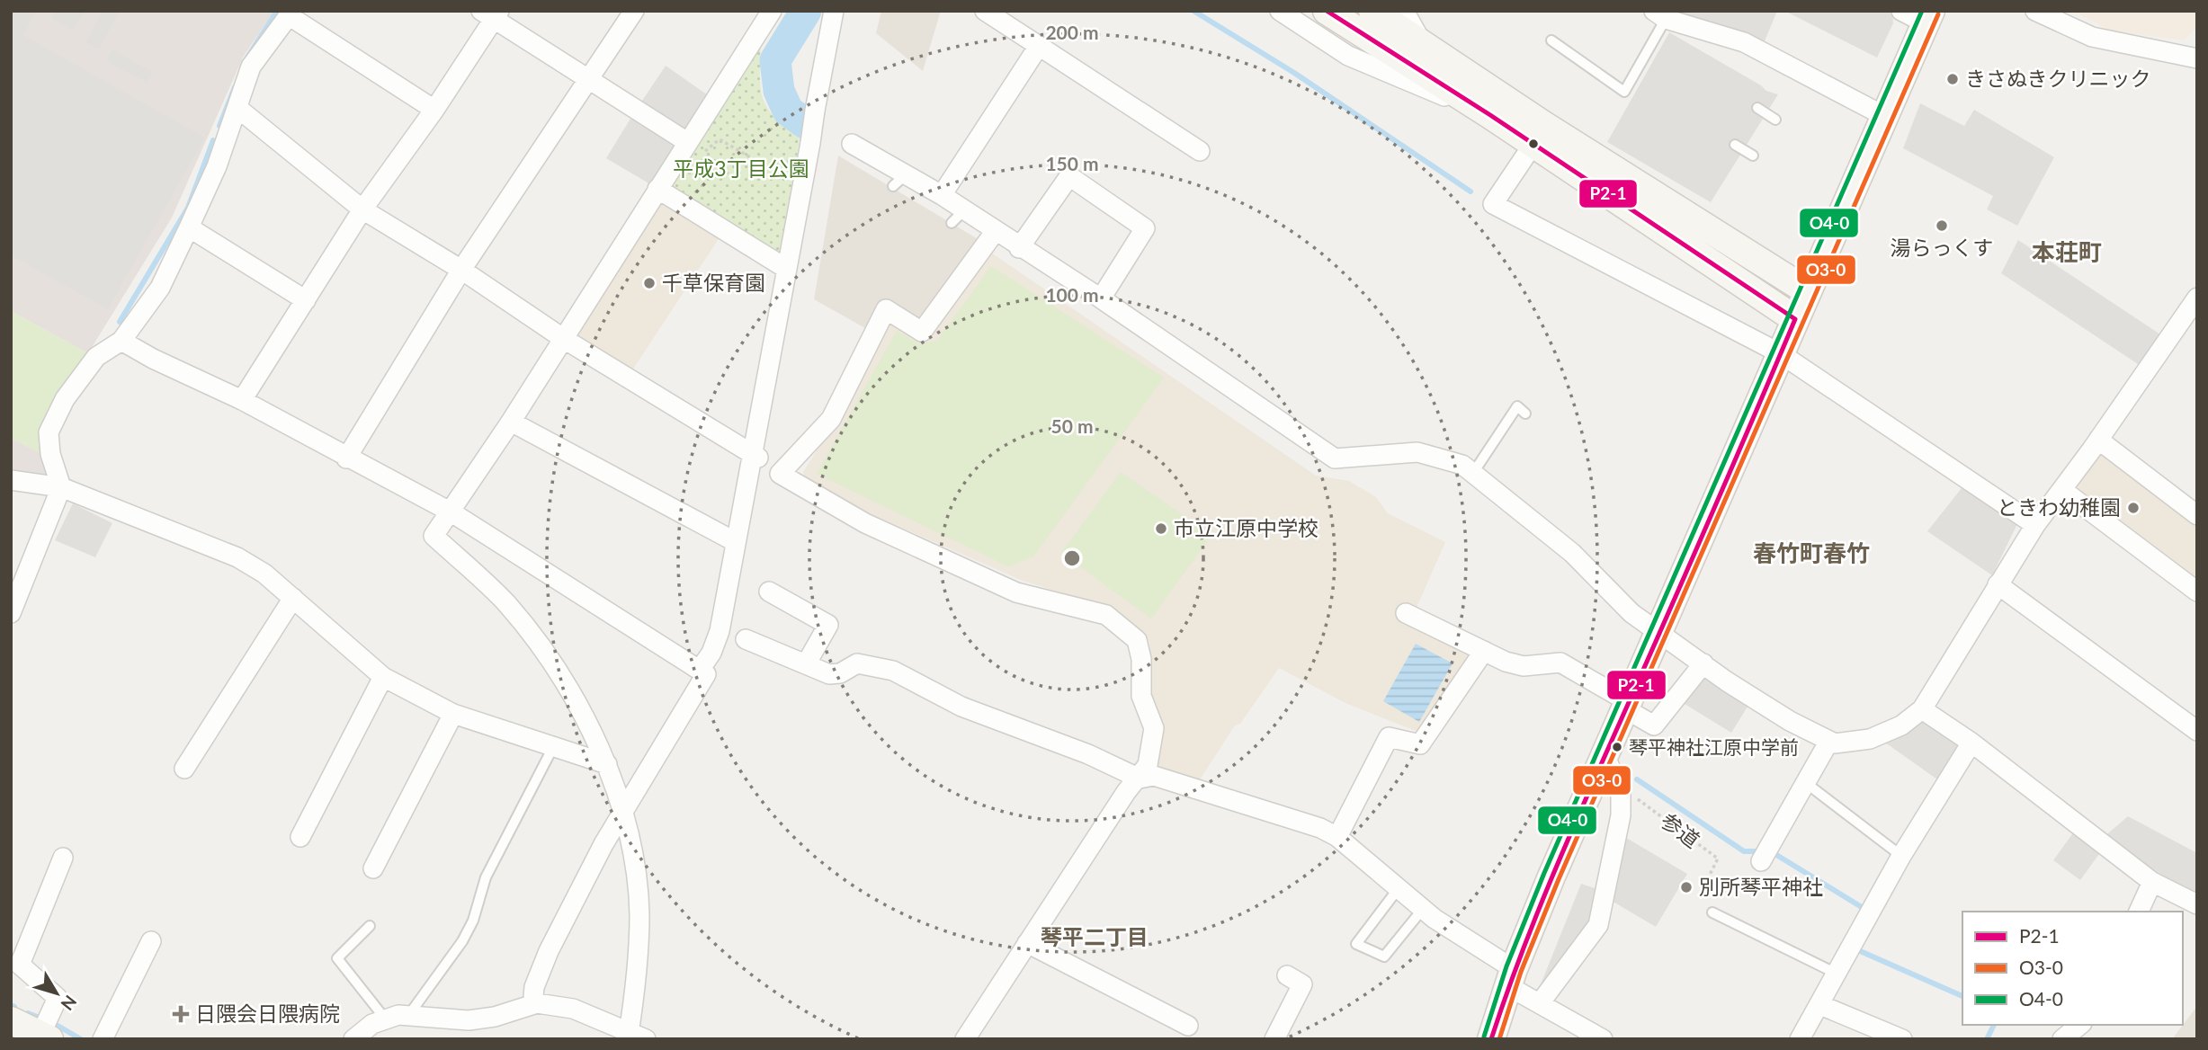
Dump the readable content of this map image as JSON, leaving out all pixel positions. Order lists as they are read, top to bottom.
{
  "streets": {
    "path": ["参道"]
  },
  "districts": ["本荘町", "春竹町春竹", "琴平二丁目"],
  "parks": ["平成3丁目公園"],
  "places": {
    "other": [
      "きさぬきクリニック",
      "湯らっくす",
      "千草保育園",
      "ときわ幼稚園",
      "市立江原中学校",
      "琴平神社江原中学前",
      "別所琴平神社"
    ],
    "health": ["日隈会日隈病院"]
  },
  "lines": ["transit line P2-1", "transit line O4-0", "transit line O3-0"],
  "legend": ["P2-1", "O3-0", "O4-0"],
  "north": "bottom right",
  "rings": [
    "200 m",
    "150 m",
    "100 m",
    "50 m"
  ]
}
